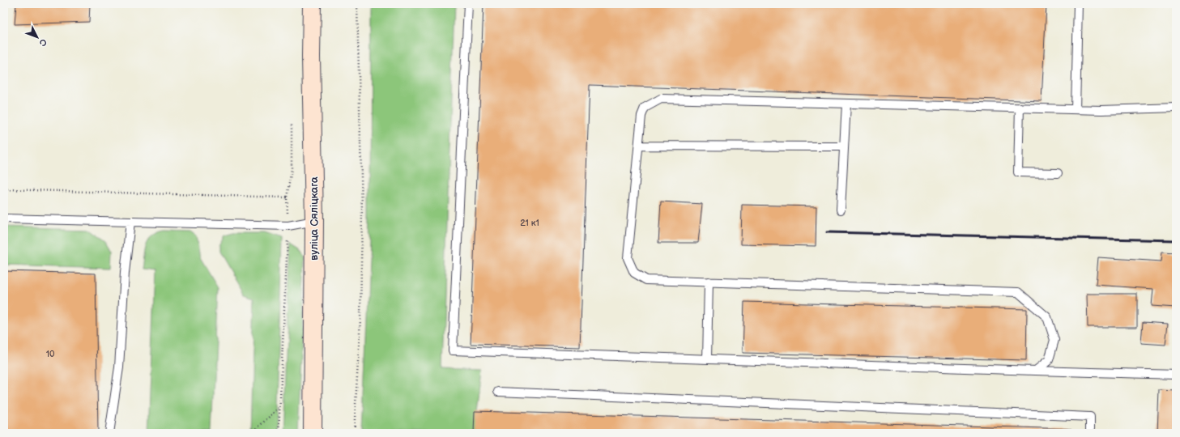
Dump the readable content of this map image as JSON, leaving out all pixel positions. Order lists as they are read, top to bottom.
{
  "streets": {
    "main road": ["вуліца Сяліцкага"]
  },
  "house_numbers": ["21 к1", "10"],
  "north": "bottom right"
}
